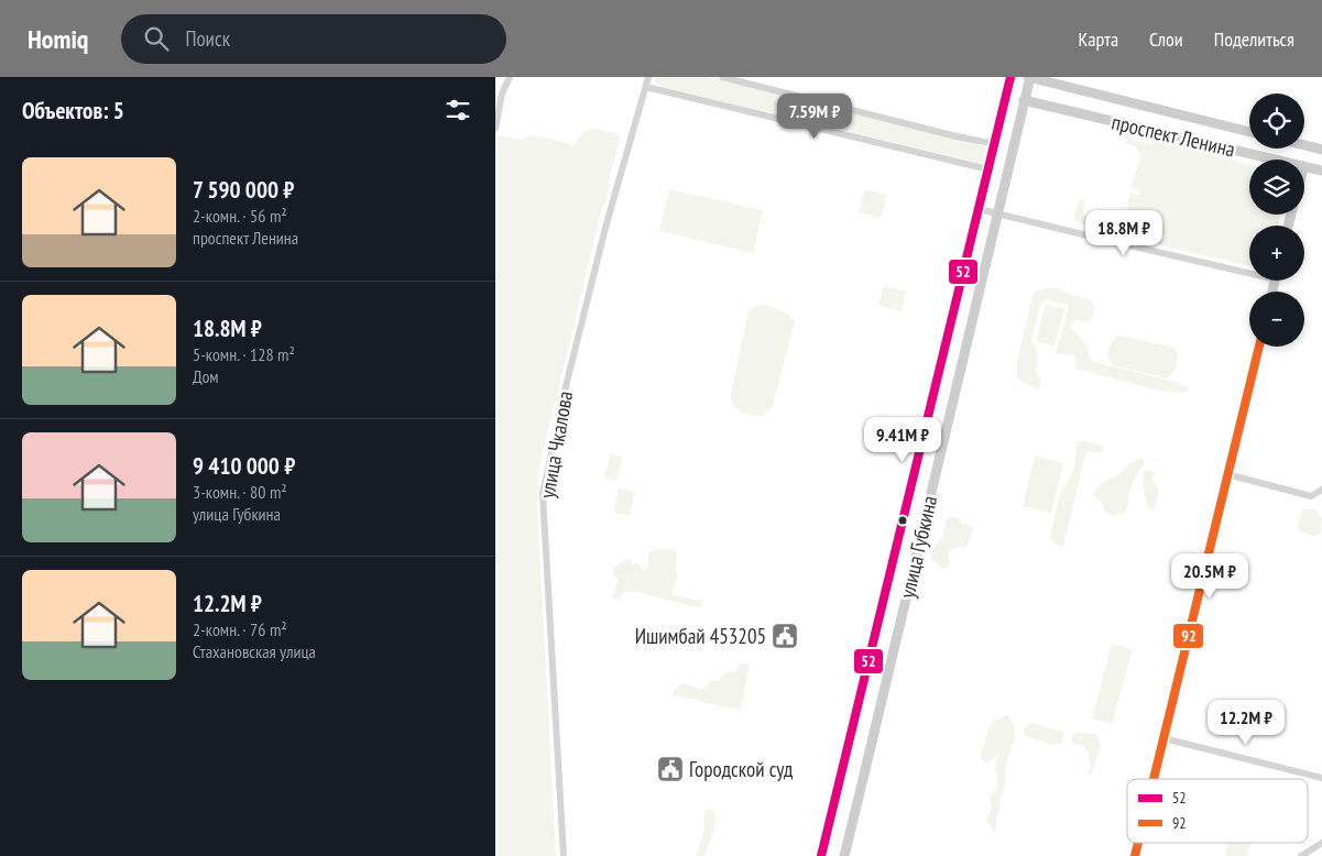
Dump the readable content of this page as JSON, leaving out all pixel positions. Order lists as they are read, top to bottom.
{
  "streets": {
    "main road": ["проспект Ленина", "улица Губкина"],
    "street": ["улица Чкалова"]
  },
  "crossings": [
    ["проспект Ленина", "улица Губкина"]
  ],
  "places": {
    "public building": ["Ишимбай 453205", "Городской суд"]
  },
  "lines": ["transit line 52", "transit line 92"],
  "legend": ["52", "92"],
  "page": {
    "header": "Homiq",
    "search": "Поиск",
    "nav": ["Карта", "Слои", "Поделиться"],
    "heading": "Объектов: 5",
    "map_buttons": ["+", "−"],
    "price": [
      "7.59M ₽",
      "18.8M ₽",
      "9.41M ₽",
      "20.5M ₽",
      "12.2M ₽"
    ],
    "list": [
      {
        "name": "7 590 000 ₽",
        "note": "2-комн. · 56 m² · проспект Ленина"
      },
      {
        "name": "18.8M ₽",
        "note": "5-комн. · 128 m² · Дом"
      },
      {
        "name": "9 410 000 ₽",
        "note": "3-комн. · 80 m² · улица Губкина"
      },
      {
        "name": "12.2M ₽",
        "note": "2-комн. · 76 m² · Стахановская улица"
      }
    ]
  }
}
